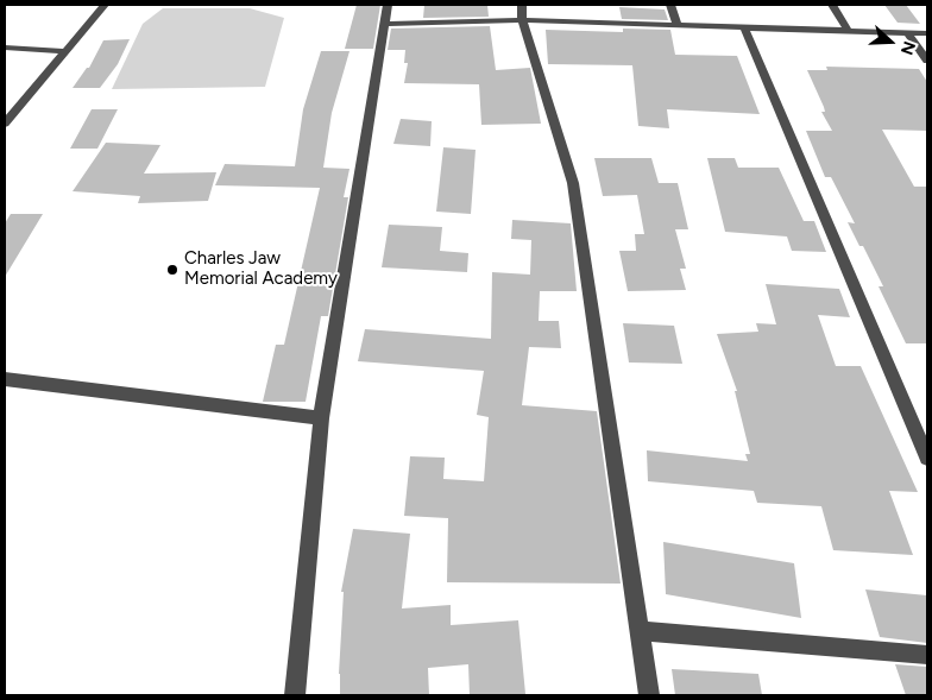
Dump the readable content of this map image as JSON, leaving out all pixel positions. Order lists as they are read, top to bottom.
{
  "places": ["Charles Jaw Memorial Academy"],
  "north": "right"
}
